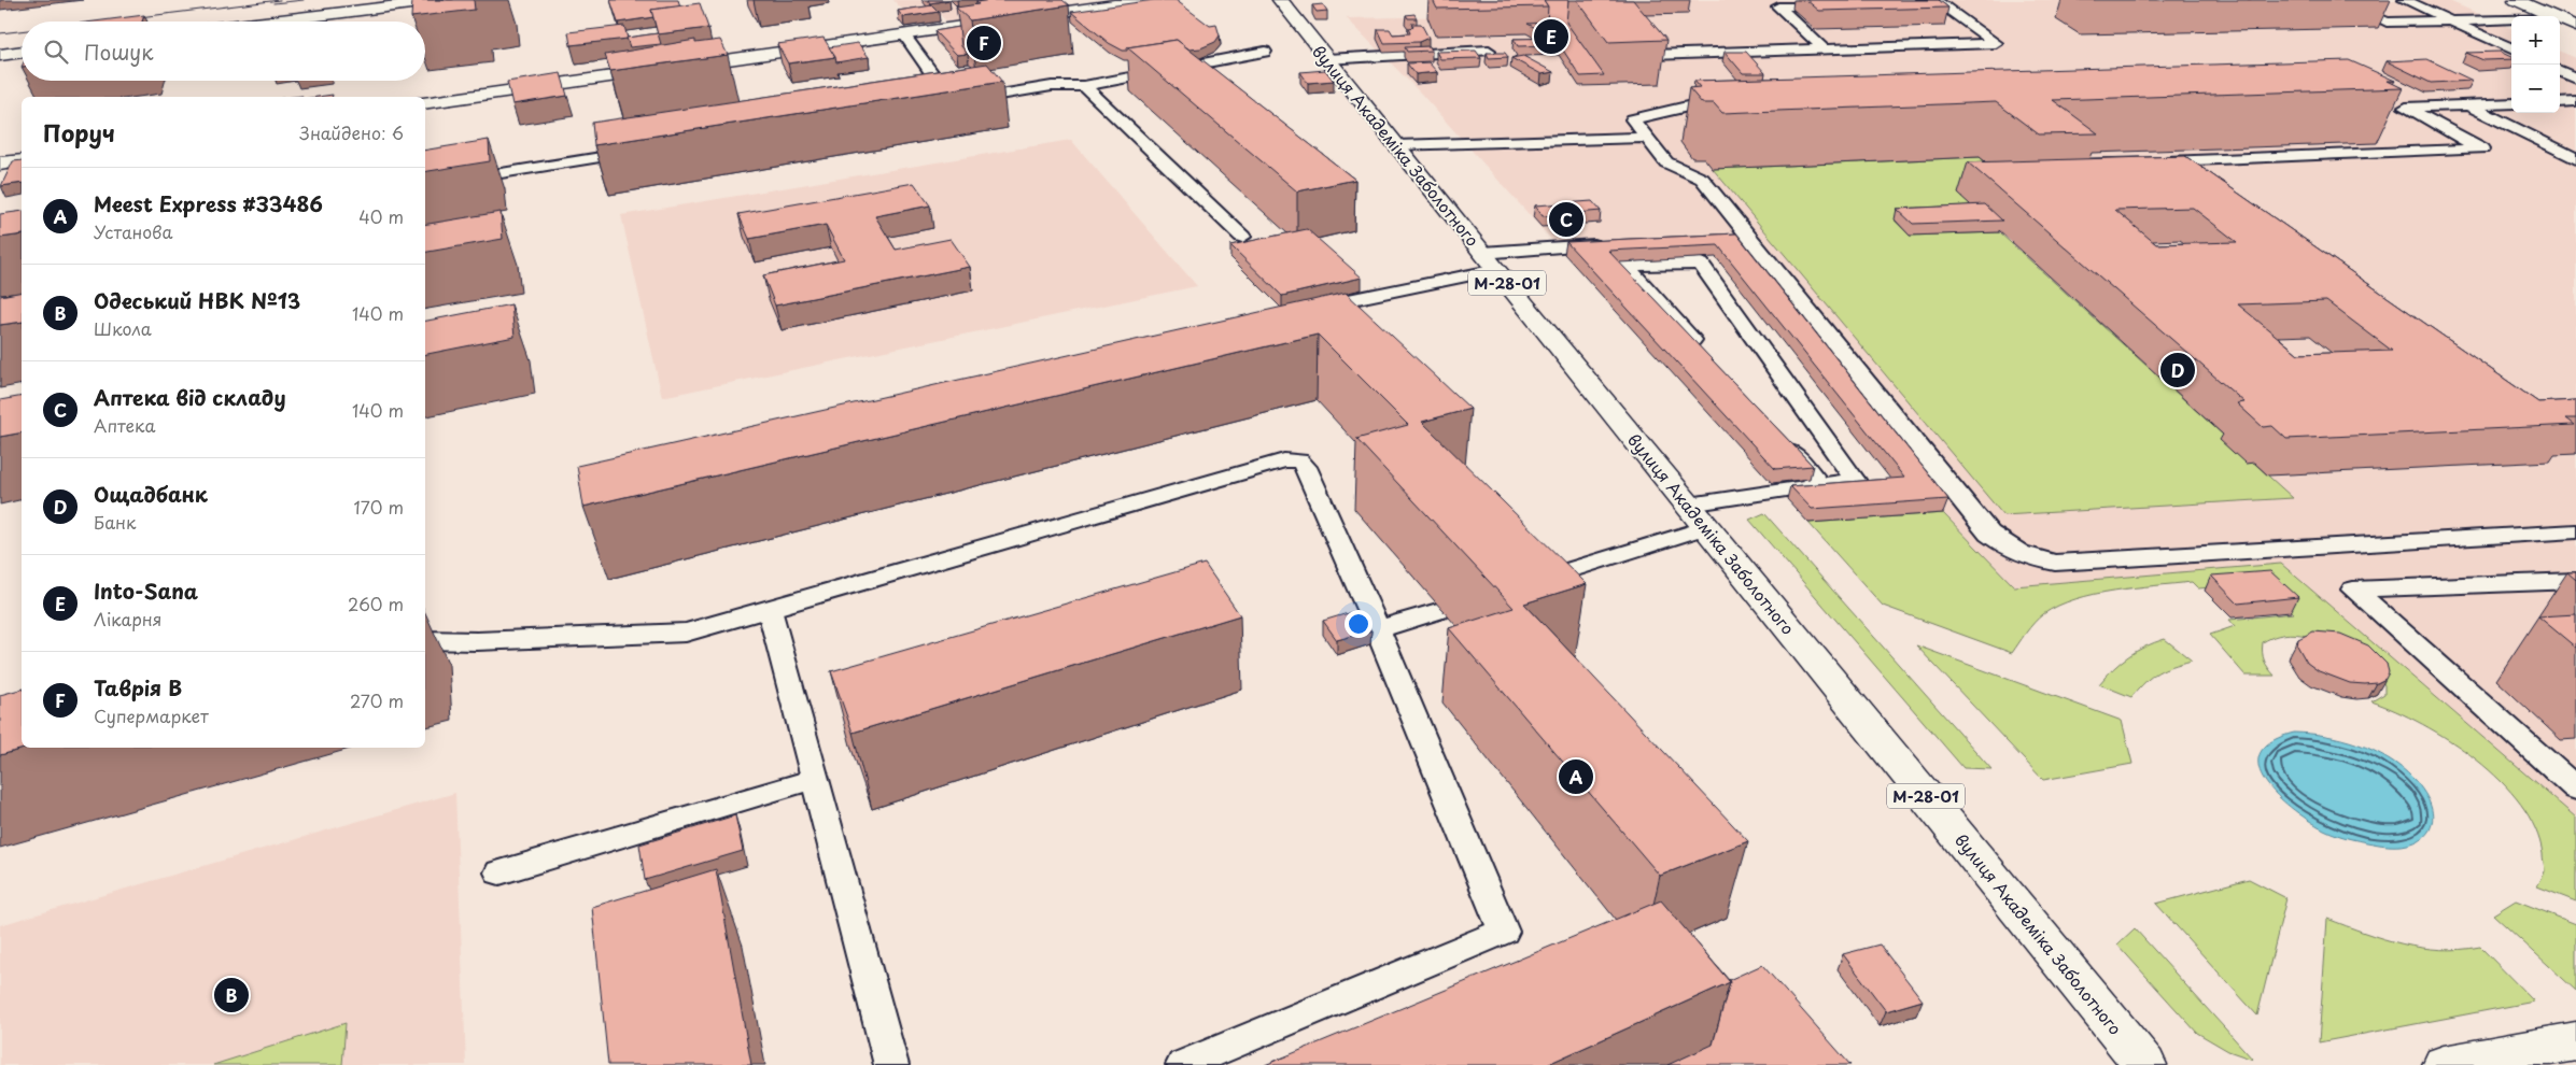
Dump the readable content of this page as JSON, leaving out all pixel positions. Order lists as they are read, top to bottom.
{
  "streets": {
    "main road": ["вулиця Академіка Заболотного", "М-28-01"]
  },
  "page": {
    "map_buttons": ["+", "−"],
    "pins": [
      "E",
      "F",
      "C",
      "D",
      "A",
      "B"
    ],
    "search": "Пошук",
    "heading": ["Поруч", "Знайдено: 6"],
    "list": [
      {
        "mark": "A",
        "name": "Meest Express #33486",
        "note": "Установа",
        "value": "40 m"
      },
      {
        "mark": "B",
        "name": "Одеський НВК №13",
        "note": "Школа",
        "value": "140 m"
      },
      {
        "mark": "C",
        "name": "Аптека від складу",
        "note": "Аптека",
        "value": "140 m"
      },
      {
        "mark": "D",
        "name": "Ощадбанк",
        "note": "Банк",
        "value": "170 m"
      },
      {
        "mark": "E",
        "name": "Into-Sana",
        "note": "Лікарня",
        "value": "260 m"
      },
      {
        "mark": "F",
        "name": "Таврія В",
        "note": "Супермаркет",
        "value": "270 m"
      }
    ]
  }
}
